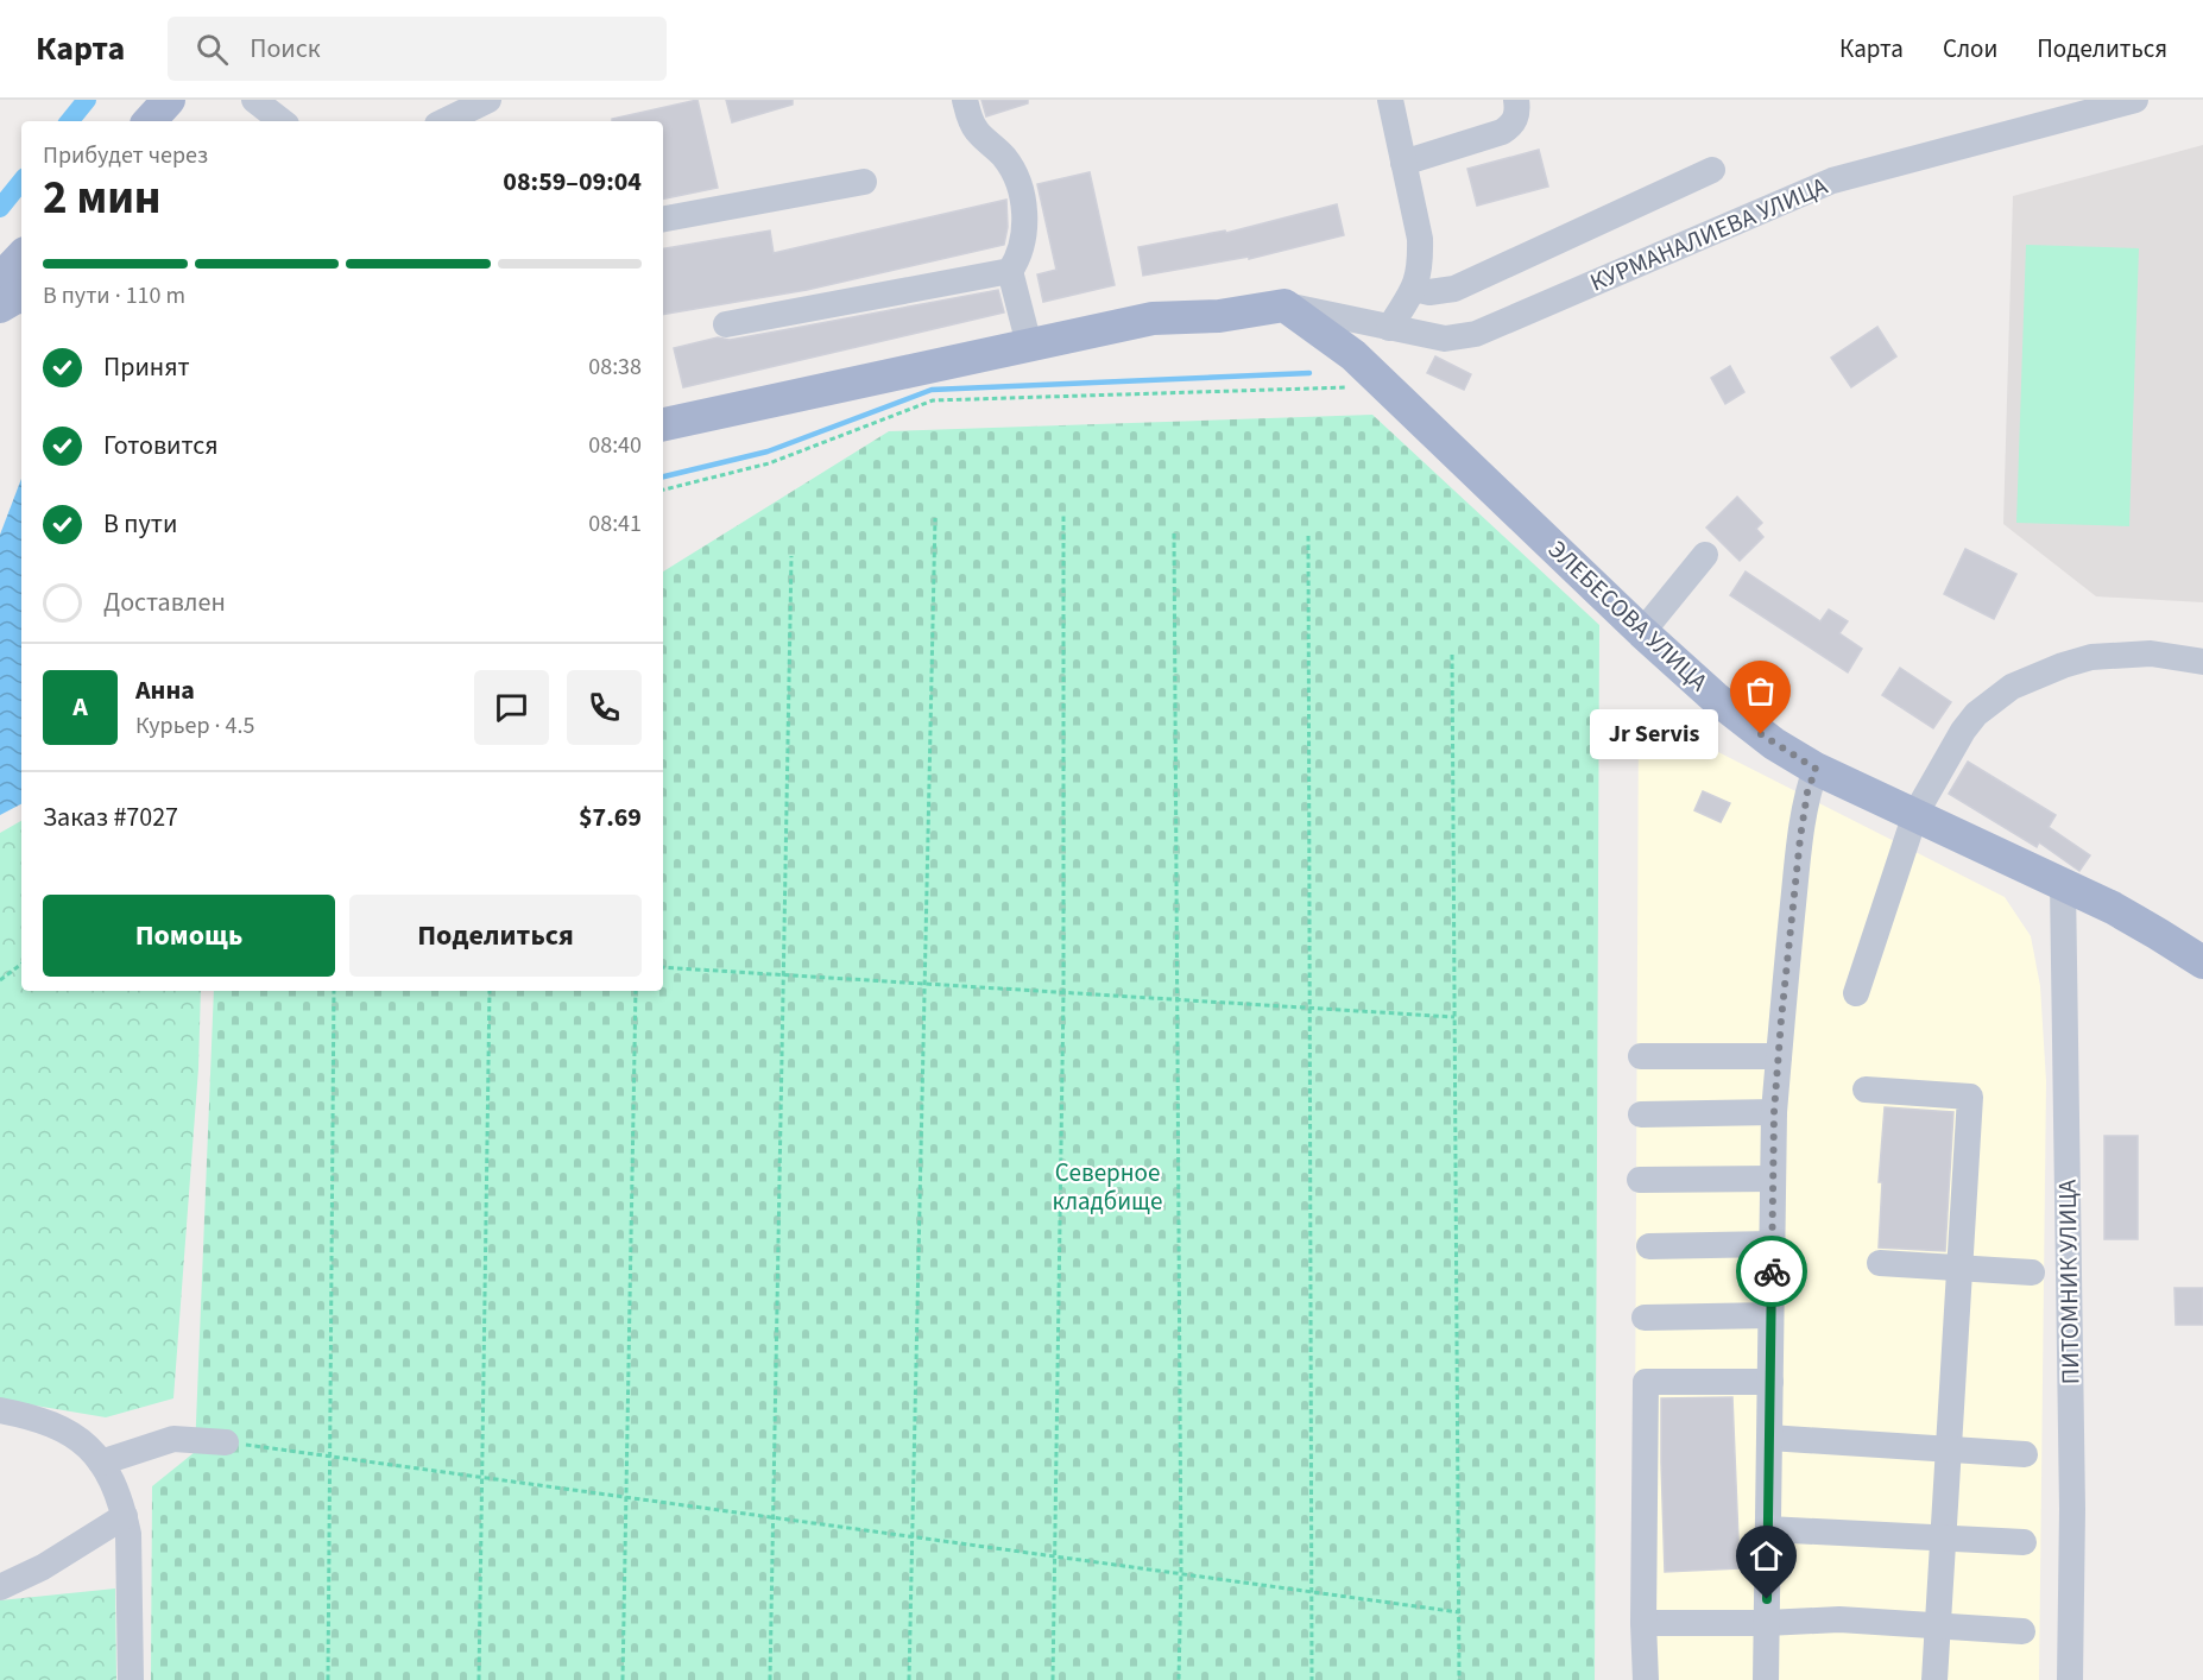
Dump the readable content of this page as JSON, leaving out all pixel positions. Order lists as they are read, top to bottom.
{
  "streets": {
    "main road": ["ЭЛЕБЕСОВА УЛИЦА"],
    "street": ["КУРМАНАЛИЕВА УЛИЦА", "ПИТОМНИК УЛИЦА"]
  },
  "crossings": [
    ["КУРМАНАЛИЕВА УЛИЦА", "ЭЛЕБЕСОВА УЛИЦА"],
    ["ЭЛЕБЕСОВА УЛИЦА", "ПИТОМНИК УЛИЦА"]
  ],
  "parks": ["Северное кладбище"],
  "places": ["Jr Servis"],
  "page": {
    "header": "Карта",
    "search": "Поиск",
    "nav": ["Карта", "Слои", "Поделиться"],
    "heading": ["2 мин", "Прибудет через", "08:59–09:04"],
    "panel": [
      "Анна",
      "Курьер · 4.5",
      "Заказ #7027",
      "$7.69"
    ],
    "bar": "В пути · 110 m",
    "list": [
      ["Принят", "08:38"],
      ["Готовится", "08:40"],
      ["В пути", "08:41"],
      "Доставлен"
    ],
    "round": "А",
    "bubble": "Jr Servis",
    "buttons": ["Помощь", "Поделиться"]
  }
}
